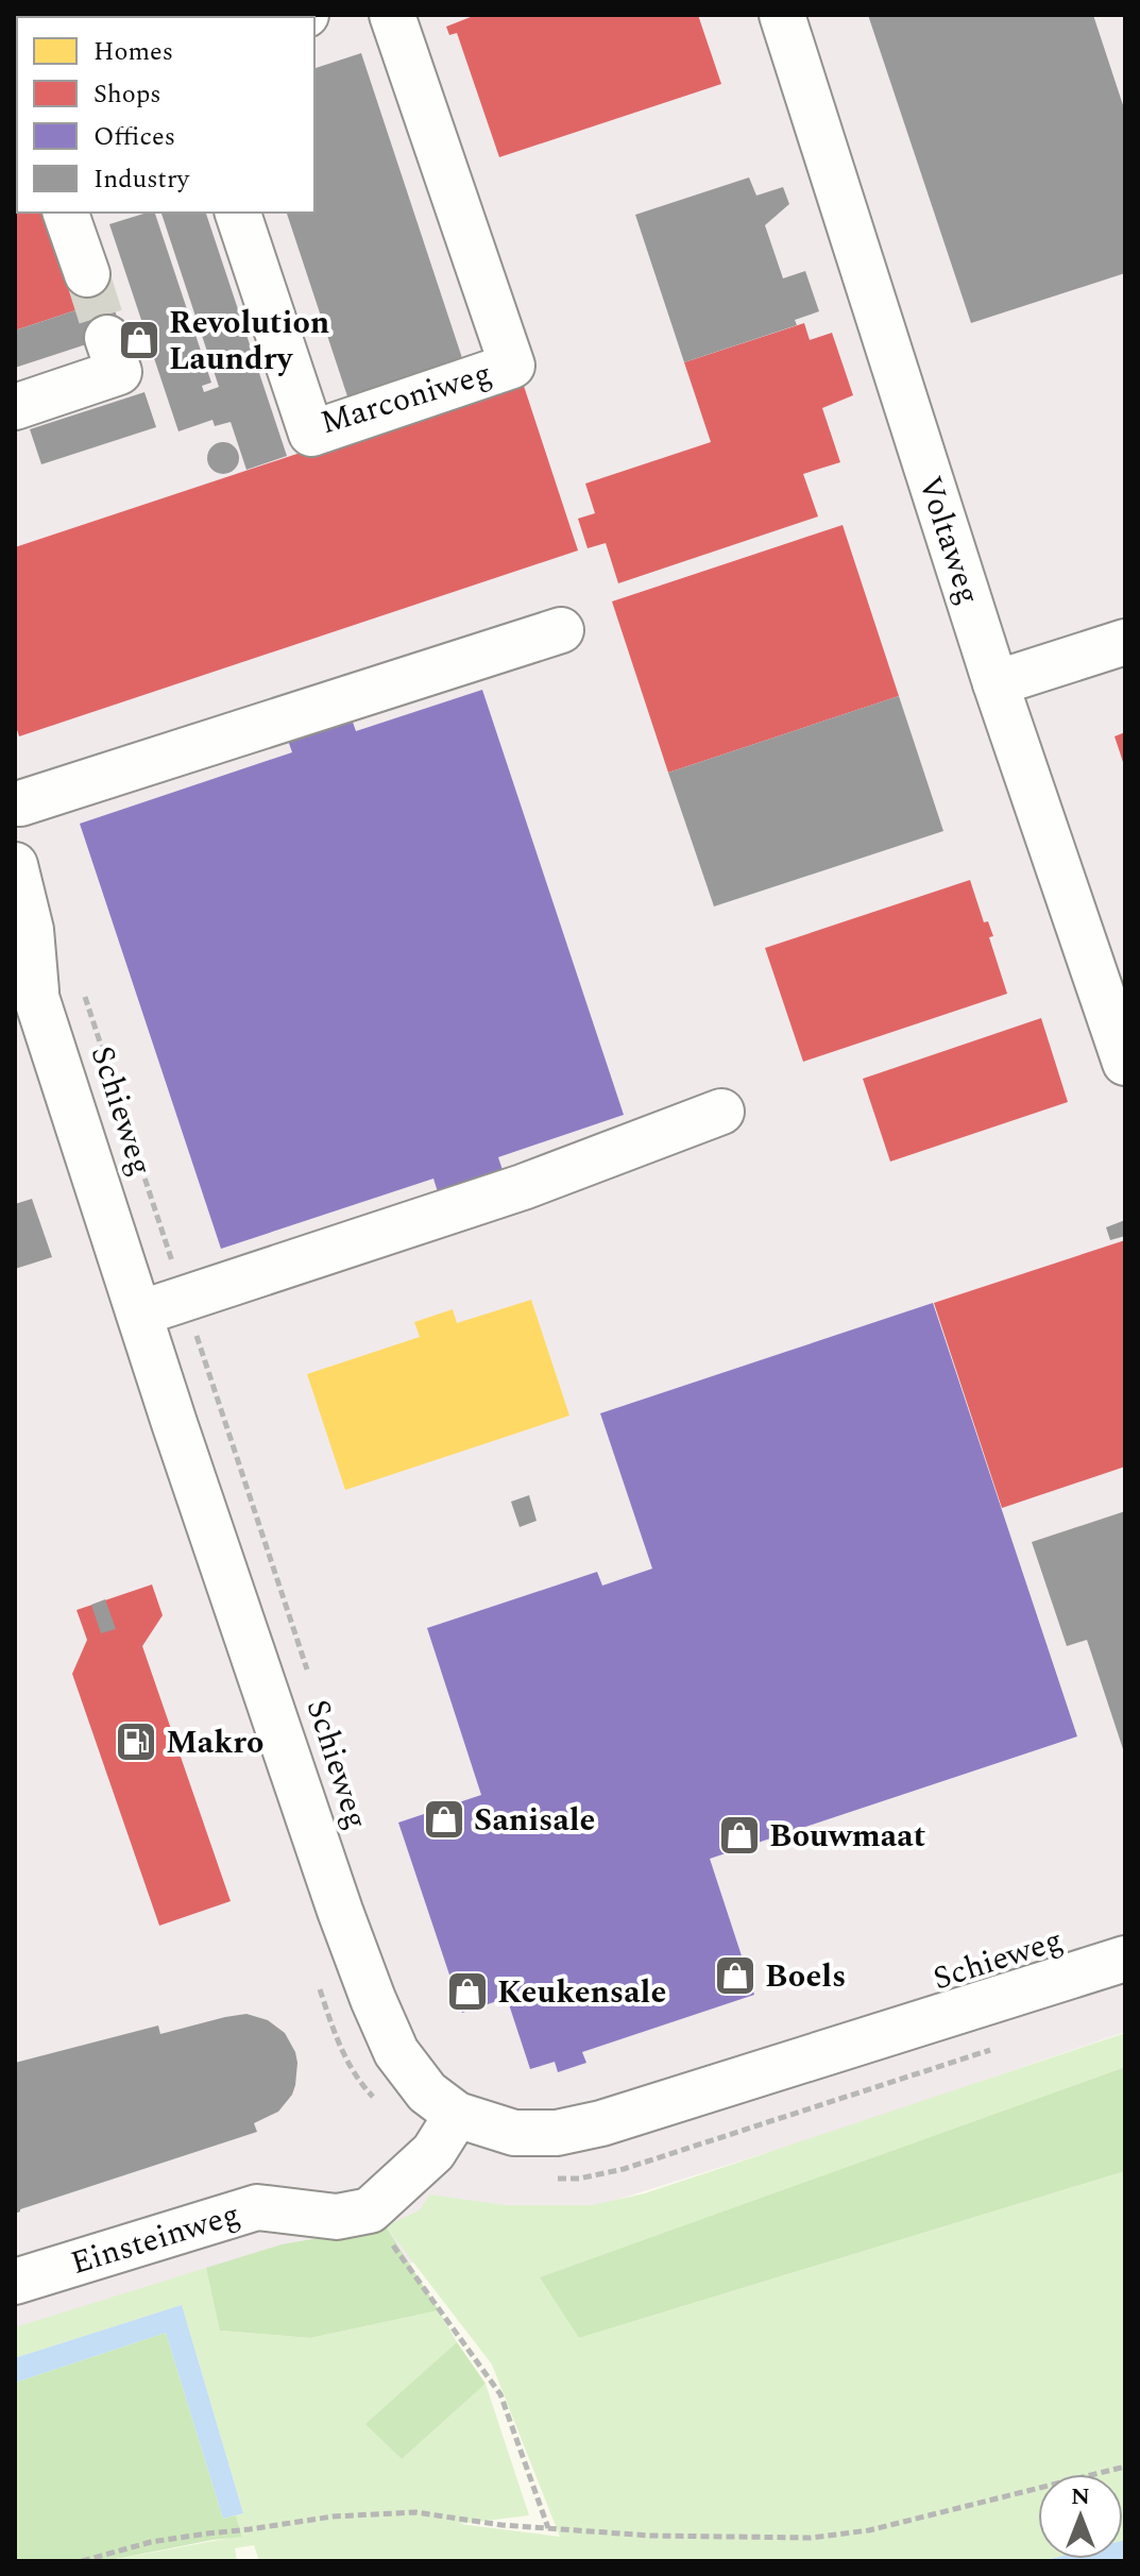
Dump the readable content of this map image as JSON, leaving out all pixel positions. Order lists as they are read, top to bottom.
{
  "streets": {
    "street": [
      "Marconiweg",
      "Voltaweg",
      "Schieweg",
      "Einsteinweg"
    ]
  },
  "places": {
    "shop": [
      "Revolution Laundry",
      "Sanisale",
      "Bouwmaat",
      "Boels",
      "Keukensale"
    ],
    "fuel station": ["Makro"]
  },
  "legend": [
    "Homes",
    "Shops",
    "Offices",
    "Industry"
  ],
  "north": "top"
}
